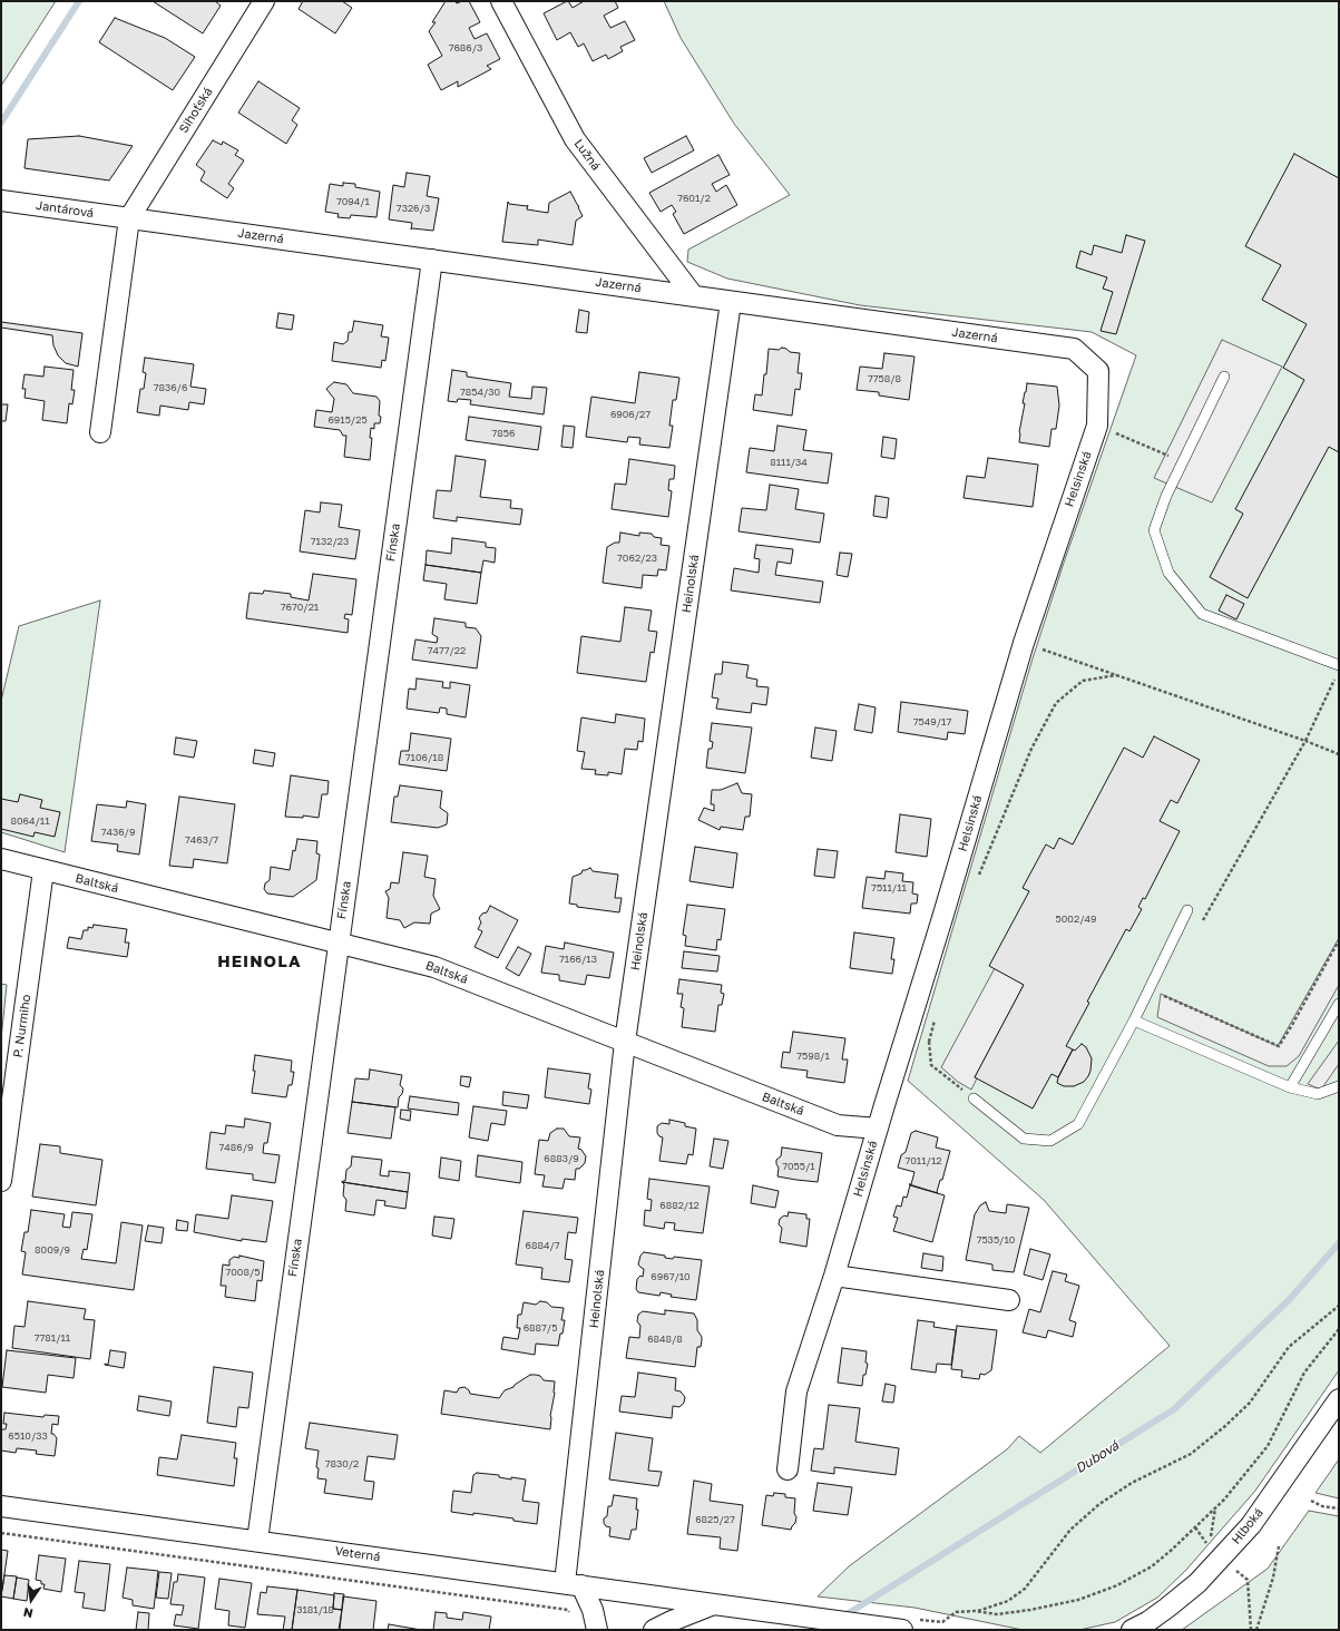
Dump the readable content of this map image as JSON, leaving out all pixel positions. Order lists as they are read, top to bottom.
{
  "streets": {
    "street": [
      "Sihoťská",
      "Lužná",
      "Jantárová",
      "Jazerná",
      "Helsinská",
      "Fínska",
      "Heinolská",
      "Baltská",
      "P. Nurmiho",
      "Hlboká",
      "Veterná"
    ]
  },
  "crossings": [
    ["Sihoťská", "Jantárová"],
    ["Sihoťská", "Jazerná"],
    ["Lužná", "Jazerná"],
    ["Jantárová", "Jazerná"],
    ["Jazerná", "Helsinská"],
    ["Jazerná", "Fínska"],
    ["Jazerná", "Heinolská"],
    ["Helsinská", "Baltská"],
    ["Fínska", "Baltská"],
    ["Fínska", "Veterná"],
    ["Heinolská", "Baltská"],
    ["Heinolská", "Veterná"],
    ["Baltská", "P. Nurmiho"]
  ],
  "districts": ["HEINOLA"],
  "water": ["Dubová"],
  "house_numbers": [
    "7686/3",
    "7601/2",
    "7094/1",
    "7326/3",
    "7758/8",
    "7836/6",
    "7854/30",
    "6906/27",
    "6915/25",
    "7856",
    "8111/34",
    "7132/23",
    "7062/23",
    "7670/21",
    "7477/22",
    "7549/17",
    "7106/18",
    "8064/11",
    "7436/9",
    "7463/7",
    "7511/11",
    "5002/49",
    "7166/13",
    "7598/1",
    "7486/9",
    "6883/9",
    "7011/12",
    "7055/1",
    "6882/12",
    "7535/10",
    "6884/7",
    "8009/9",
    "7008/5",
    "6967/10",
    "6887/5",
    "7781/11",
    "6848/8",
    "6510/33",
    "7830/2",
    "6825/27",
    "3181/18"
  ],
  "north": "bottom"
}
